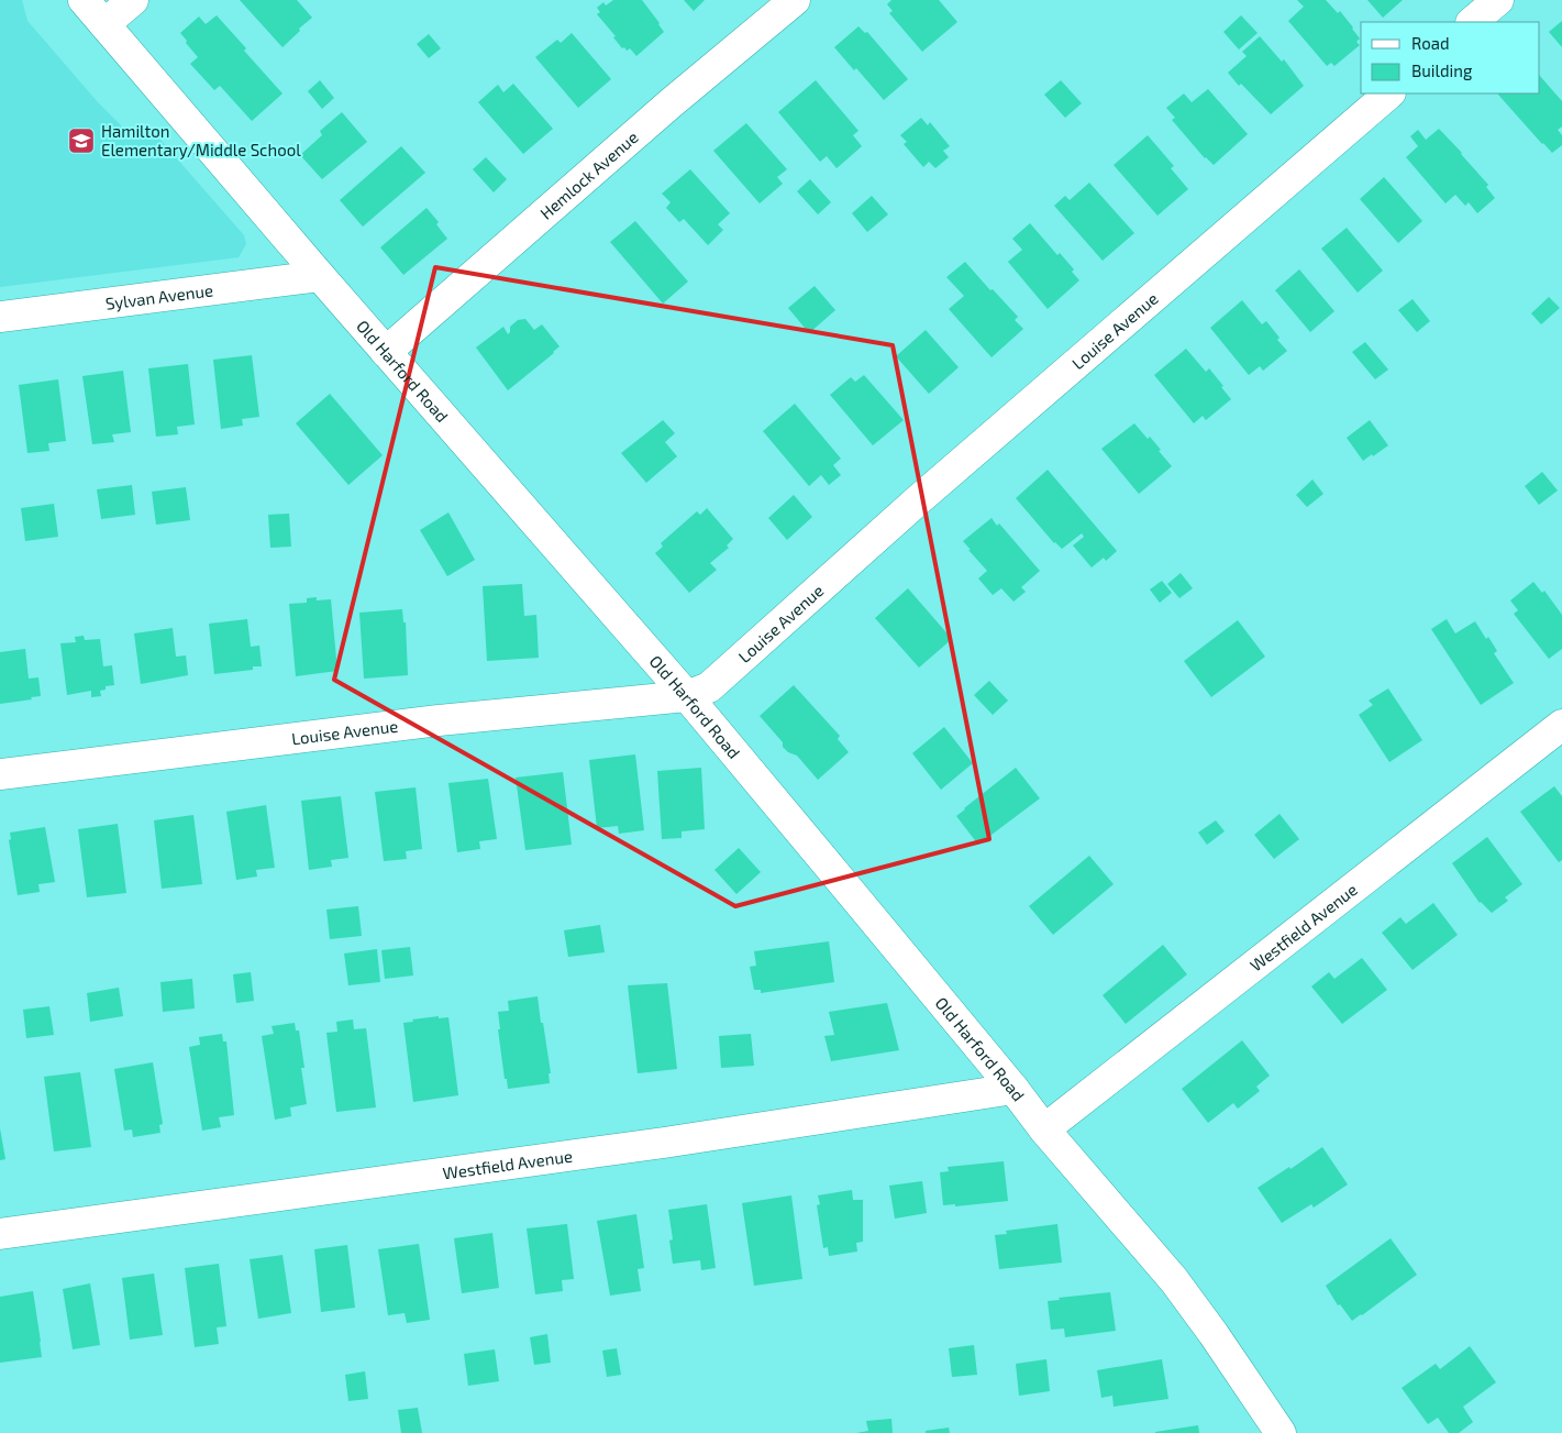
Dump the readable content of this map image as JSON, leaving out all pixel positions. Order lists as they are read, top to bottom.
{
  "streets": {
    "street": [
      "Hemlock Avenue",
      "Sylvan Avenue",
      "Louise Avenue",
      "Old Harford Road",
      "Westfield Avenue"
    ]
  },
  "crossings": [
    ["Hemlock Avenue", "Old Harford Road"],
    ["Sylvan Avenue", "Old Harford Road"],
    ["Louise Avenue", "Old Harford Road"],
    ["Old Harford Road", "Westfield Avenue"]
  ],
  "places": {
    "school or university": ["Hamilton Elementary/Middle School"]
  },
  "legend": ["Road", "Building"]
}
